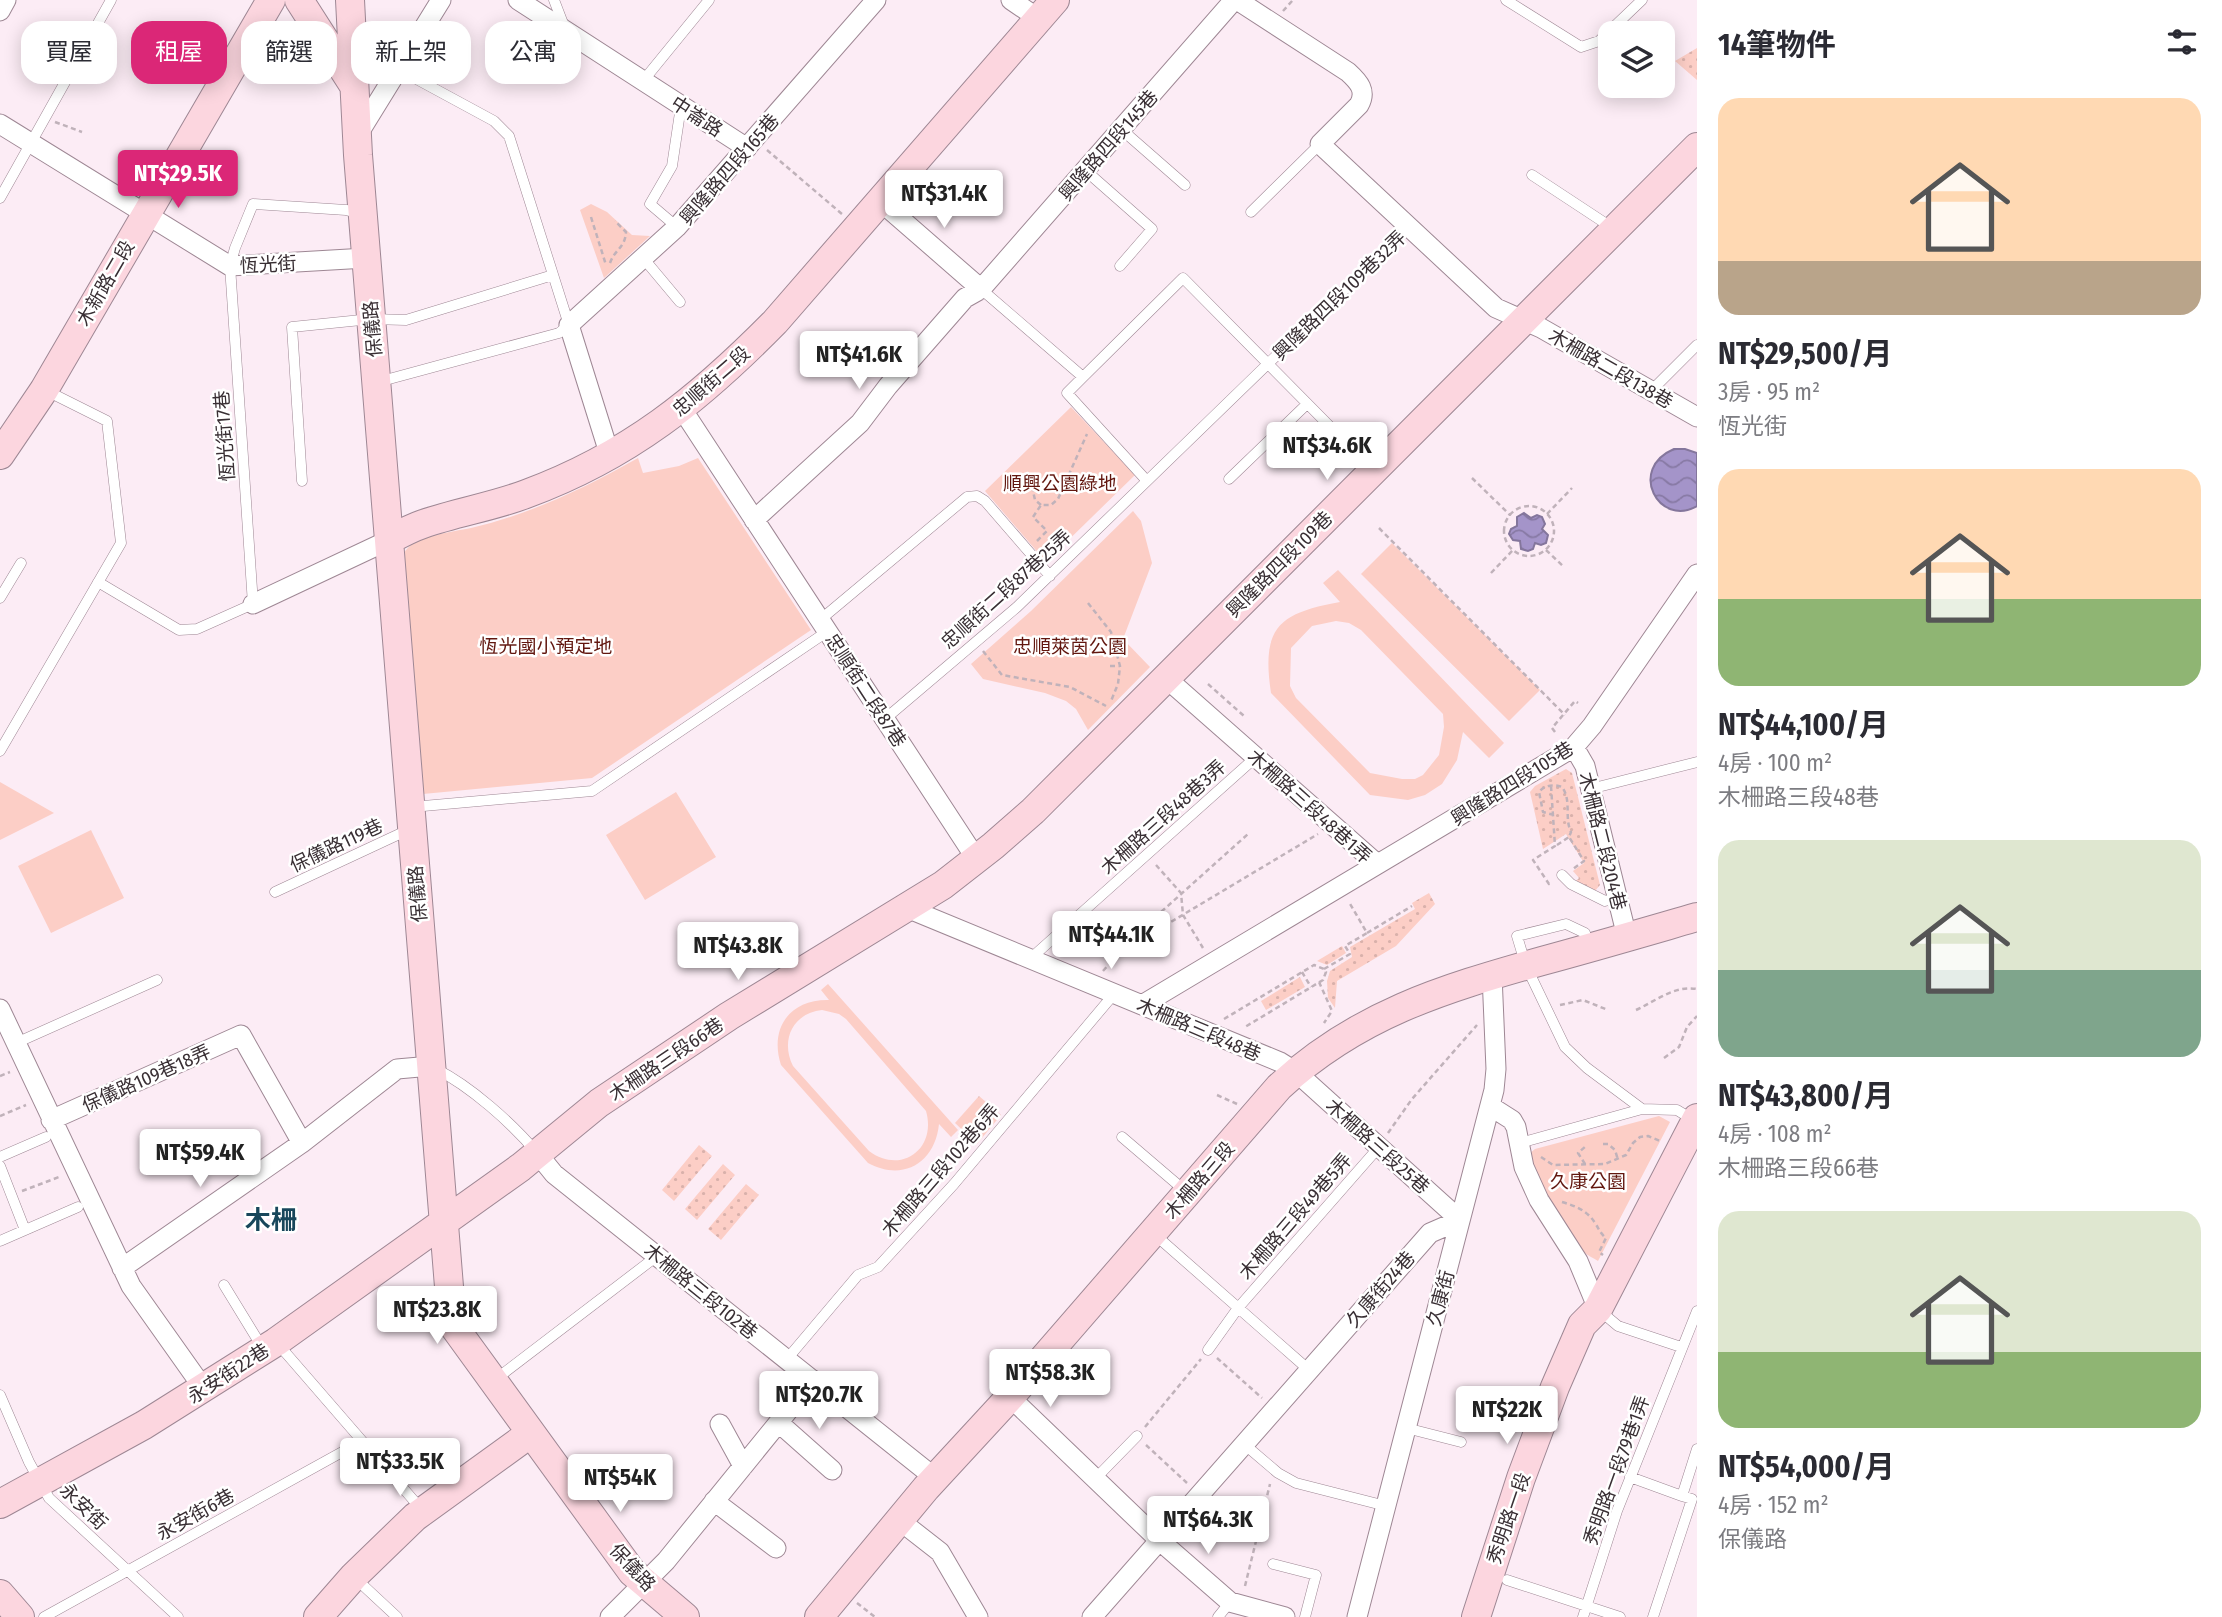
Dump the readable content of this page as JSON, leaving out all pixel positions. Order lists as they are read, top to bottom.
{
  "streets": {
    "street": [
      "中崙路",
      "興隆路四段145巷",
      "興隆路四段165巷",
      "恆光街",
      "木新路二段",
      "興隆路四段109巷32弄",
      "保儀路",
      "木柵路二段138巷",
      "忠順街二段",
      "興隆路四段109巷",
      "忠順街二段87巷",
      "興隆路四段105巷",
      "木柵路三段48巷1弄",
      "木柵路二段204巷",
      "木柵路三段48巷",
      "木柵路三段66巷",
      "保儀路109巷18弄",
      "木柵路三段25巷",
      "木柵路三段",
      "久康街24巷",
      "木柵路三段102巷",
      "久康街",
      "永安街22巷",
      "秀明路一段"
    ],
    "lane": [
      "恆光街17巷",
      "忠順街二段87巷25弄",
      "木柵路三段48巷3弄",
      "保儀路119巷",
      "木柵路三段102巷6弄",
      "木柵路三段49巷5弄",
      "秀明路一段79巷1弄",
      "永安街",
      "永安街6巷"
    ]
  },
  "crossings": [
    ["中崙路", "興隆路四段165巷"],
    ["興隆路四段145巷", "忠順街二段87巷"],
    ["恆光街", "木新路二段"],
    ["恆光街", "保儀路"],
    ["恆光街", "恆光街17巷"],
    ["興隆路四段109巷32弄", "木柵路二段138巷"],
    ["興隆路四段109巷32弄", "興隆路四段109巷"],
    ["興隆路四段109巷32弄", "忠順街二段87巷25弄"],
    ["保儀路", "忠順街二段"],
    ["保儀路", "保儀路119巷"],
    ["保儀路", "木柵路三段102巷"],
    ["保儀路", "永安街22巷"],
    ["木柵路二段138巷", "興隆路四段109巷"],
    ["忠順街二段", "恆光街17巷"],
    ["忠順街二段", "忠順街二段87巷"],
    ["興隆路四段109巷", "忠順街二段87巷"],
    ["興隆路四段109巷", "木柵路三段48巷1弄"],
    ["興隆路四段109巷", "木柵路三段66巷"],
    ["忠順街二段87巷25弄", "忠順街二段87巷"],
    ["忠順街二段87巷25弄", "保儀路119巷"],
    ["忠順街二段87巷", "保儀路119巷"],
    ["忠順街二段87巷", "木柵路三段66巷"],
    ["興隆路四段105巷", "木柵路三段48巷1弄"],
    ["興隆路四段105巷", "木柵路二段204巷"],
    ["木柵路三段48巷1弄", "木柵路三段48巷3弄"],
    ["木柵路三段48巷1弄", "木柵路三段48巷"],
    ["木柵路三段48巷3弄", "木柵路三段48巷"],
    ["木柵路二段204巷", "木柵路三段"],
    ["木柵路三段48巷", "木柵路三段66巷"],
    ["木柵路三段48巷", "木柵路三段25巷"],
    ["木柵路三段48巷", "木柵路三段102巷6弄"],
    ["木柵路三段48巷", "木柵路三段"],
    ["木柵路三段66巷", "木柵路三段102巷"],
    ["木柵路三段25巷", "木柵路三段"],
    ["木柵路三段25巷", "木柵路三段49巷5弄"],
    ["木柵路三段25巷", "久康街24巷"],
    ["木柵路三段25巷", "久康街"],
    ["木柵路三段102巷6弄", "木柵路三段102巷"],
    ["木柵路三段", "木柵路三段102巷"],
    ["木柵路三段", "久康街"],
    ["久康街24巷", "久康街"],
    ["永安街22巷", "永安街"],
    ["永安街", "永安街6巷"]
  ],
  "districts": ["木柵"],
  "parks": [
    "順興公園綠地",
    "恆光國小預定地",
    "忠順萊茵公園",
    "久康公園"
  ],
  "page": {
    "heading": "14筆物件",
    "chip": [
      "買屋",
      "租屋",
      "篩選",
      "新上架",
      "公寓"
    ],
    "list": [
      {
        "name": "NT$29,500/月",
        "note": "3房 · 95 m² · 恆光街"
      },
      {
        "name": "NT$44,100/月",
        "note": "4房 · 100 m² · 木柵路三段48巷"
      },
      {
        "name": "NT$43,800/月",
        "note": "4房 · 108 m² · 木柵路三段66巷"
      },
      {
        "name": "NT$54,000/月",
        "note": "4房 · 152 m² · 保儀路"
      }
    ],
    "price": [
      "NT$29.5K",
      "NT$31.4K",
      "NT$41.6K",
      "NT$34.6K",
      "NT$44.1K",
      "NT$43.8K",
      "NT$59.4K",
      "NT$23.8K",
      "NT$58.3K",
      "NT$20.7K",
      "NT$22K",
      "NT$33.5K",
      "NT$54K",
      "NT$64.3K"
    ]
  }
}
